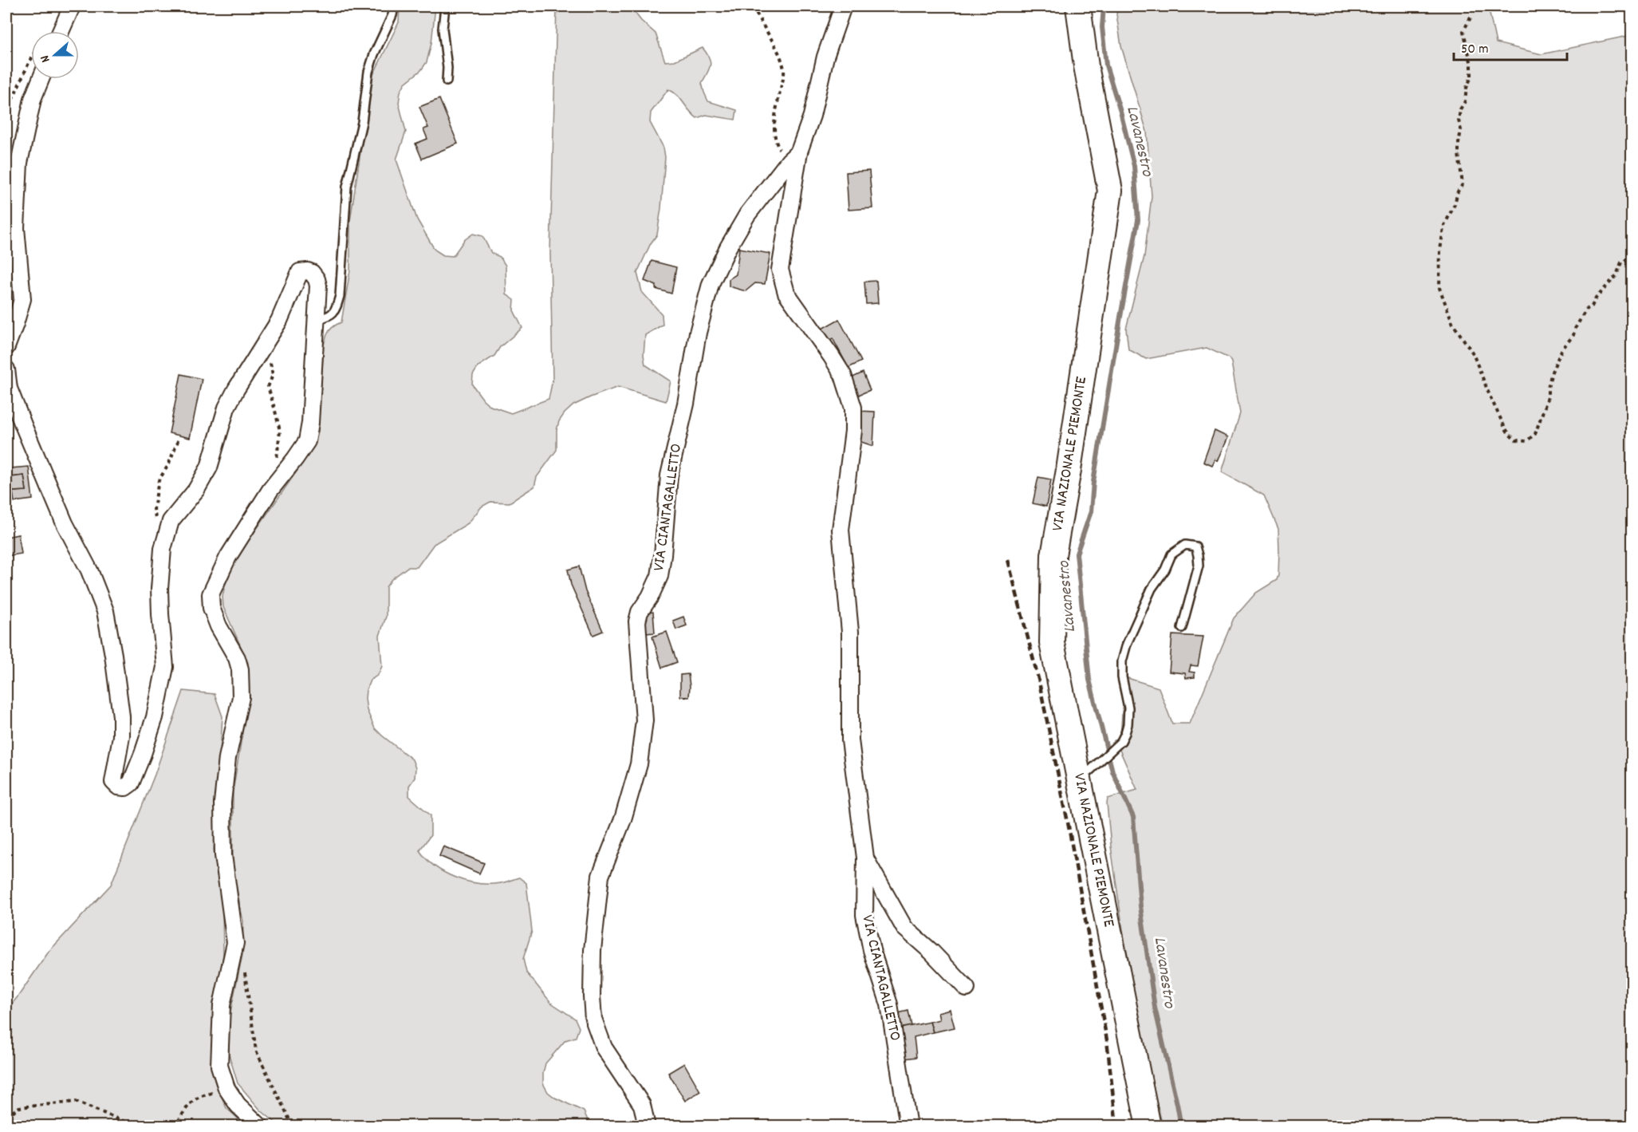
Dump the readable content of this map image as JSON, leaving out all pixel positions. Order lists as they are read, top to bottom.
{
  "streets": {
    "main road": ["VIA NAZIONALE PIEMONTE"],
    "street": ["VIA CIANTAGALLETTO"]
  },
  "water": ["Lavanestro"],
  "scale_bar": "50 m",
  "north": "left"
}
